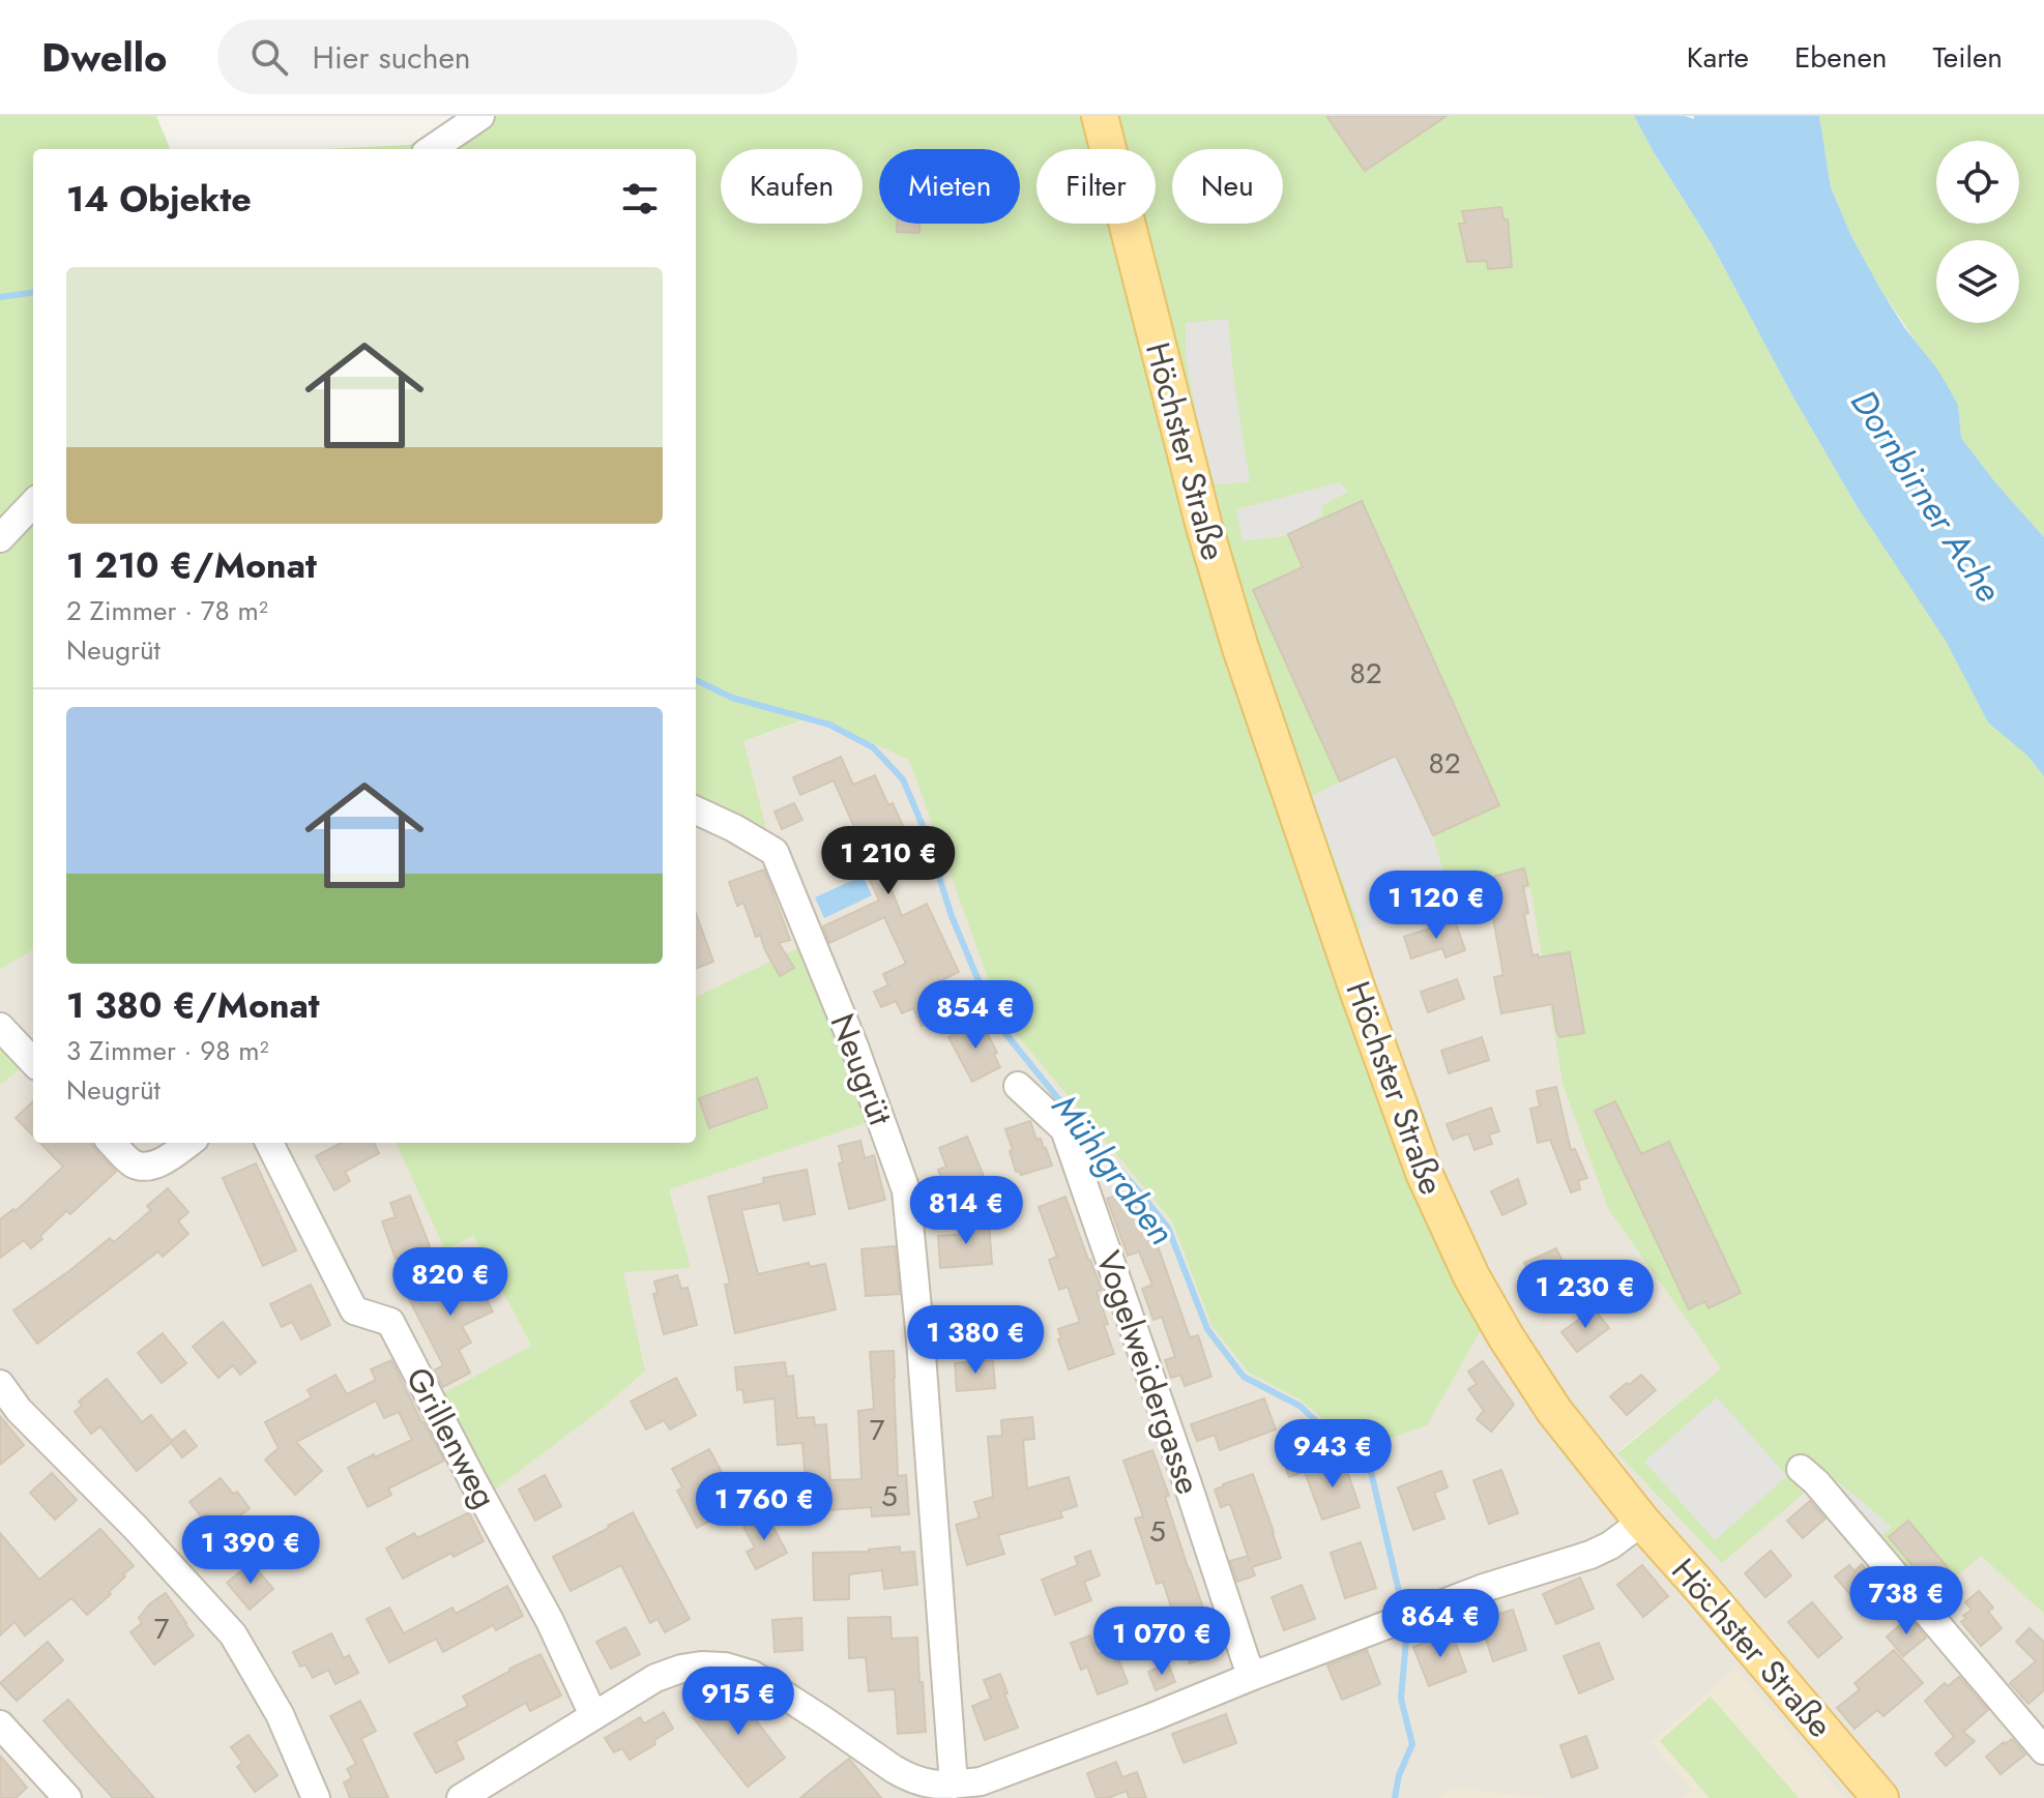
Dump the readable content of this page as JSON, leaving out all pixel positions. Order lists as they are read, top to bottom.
{
  "streets": {
    "main road": ["Höchster Straße"],
    "street": ["Neugrüt", "Vogelweidergasse", "Grillenweg"]
  },
  "water": ["Dornbirner Ache", "Mühlgraben"],
  "house_numbers": [
    "82",
    "82",
    "7",
    "5",
    "5",
    "7"
  ],
  "page": {
    "header": "Dwello",
    "search": "Hier suchen",
    "nav": ["Karte", "Ebenen", "Teilen"],
    "chip": [
      "Kaufen",
      "Mieten",
      "Filter",
      "Neu"
    ],
    "heading": "14 Objekte",
    "list": [
      {
        "name": "1 210 €/Monat",
        "note": "2 Zimmer · 78 m² · Neugrüt"
      },
      {
        "name": "1 380 €/Monat",
        "note": "3 Zimmer · 98 m² · Neugrüt"
      }
    ],
    "price": [
      "1 210 €",
      "1 120 €",
      "854 €",
      "814 €",
      "820 €",
      "1 230 €",
      "1 380 €",
      "943 €",
      "1 760 €",
      "1 390 €",
      "738 €",
      "864 €",
      "1 070 €",
      "915 €"
    ]
  }
}
